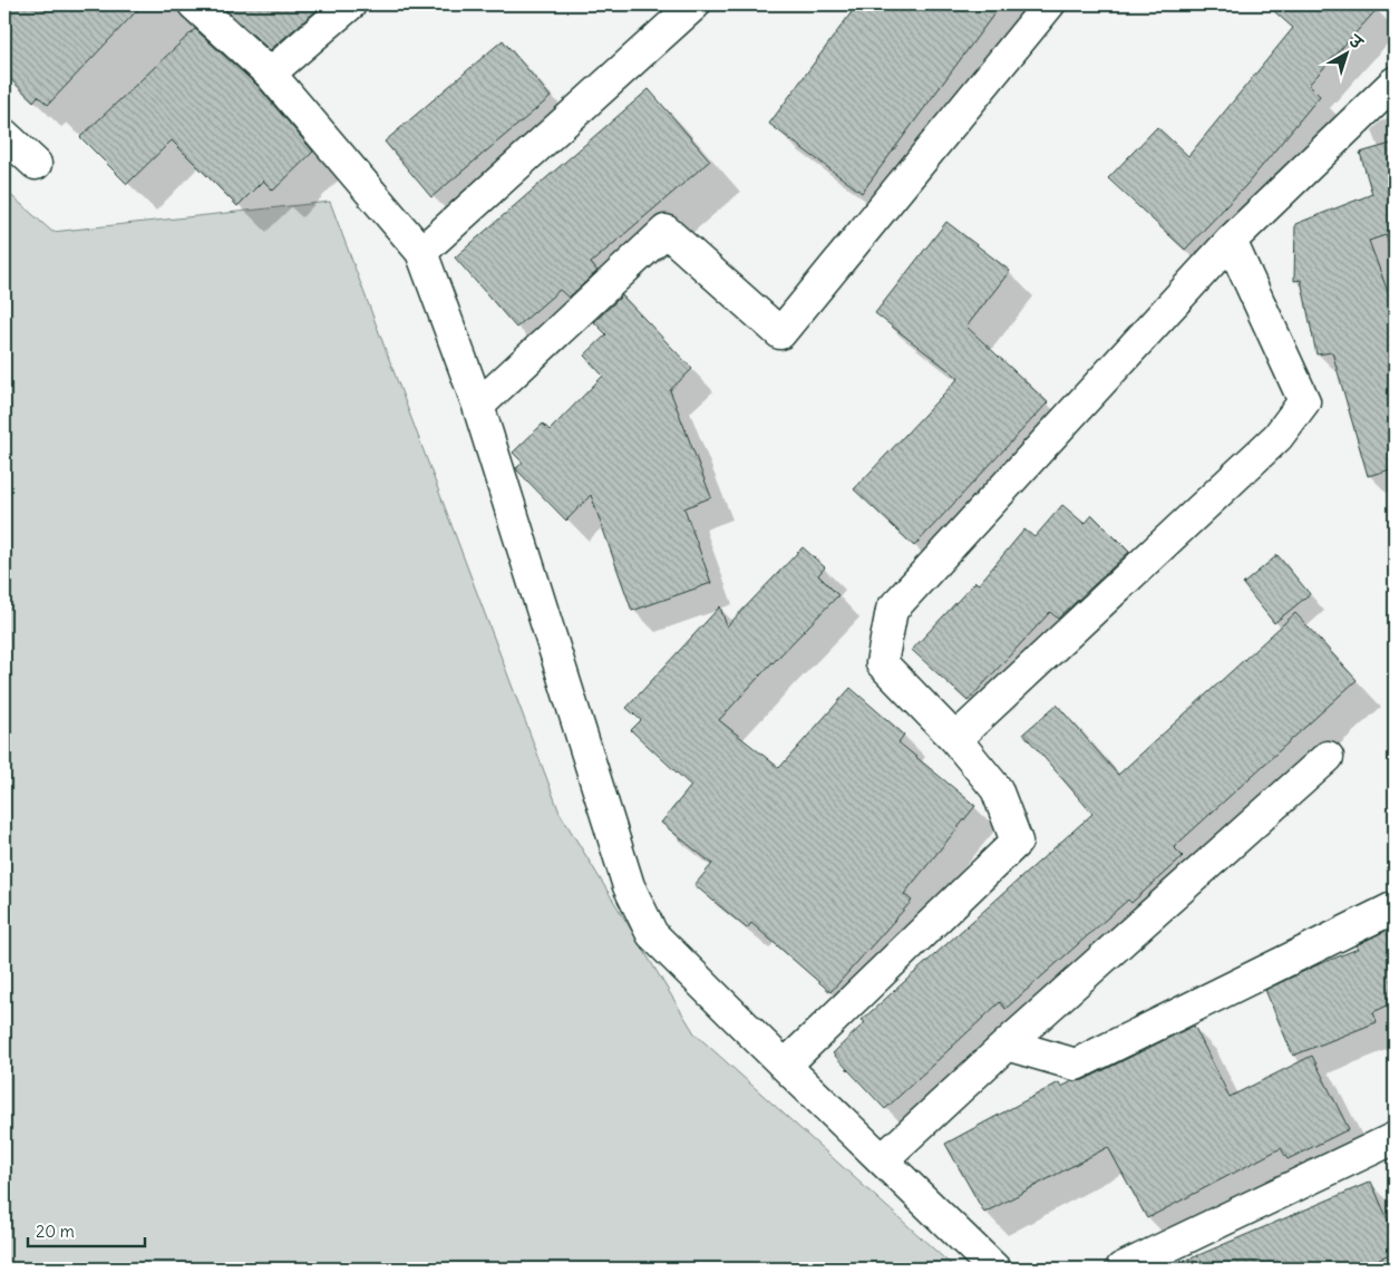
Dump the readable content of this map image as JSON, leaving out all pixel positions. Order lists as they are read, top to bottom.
{
  "scale_bar": "20 m",
  "north": "top right"
}
